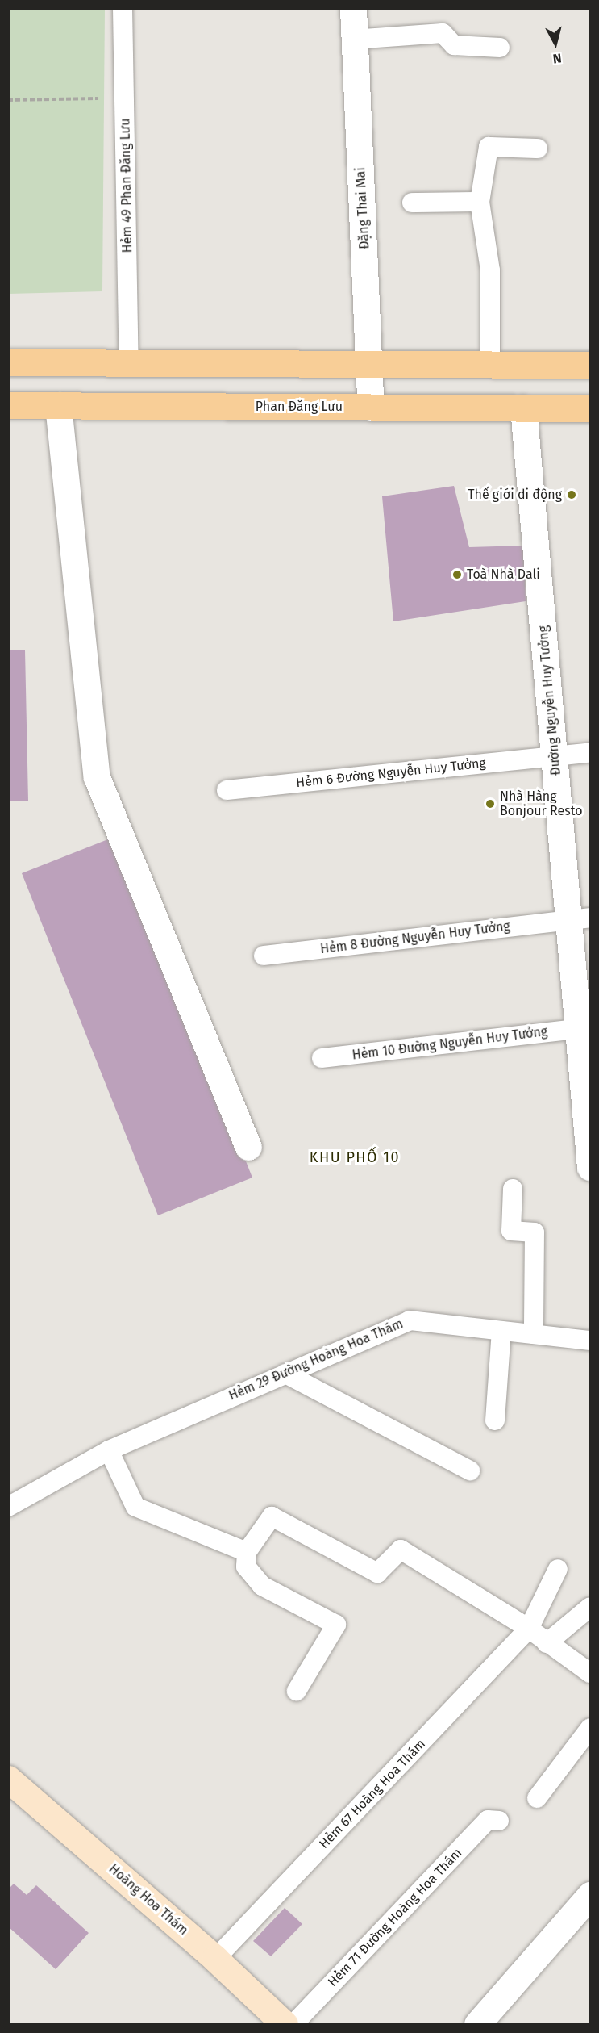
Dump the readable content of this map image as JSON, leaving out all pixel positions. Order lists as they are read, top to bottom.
{
  "streets": {
    "main road": ["Phan Đăng Lưu"],
    "street": ["Đặng Thai Mai", "Đường Nguyễn Huy Tưởng", "Hoàng Hoa Thám"],
    "lane": [
      "Hẻm 49 Phan Đăng Lưu",
      "Hẻm 6 Đường Nguyễn Huy Tưởng",
      "Hẻm 8 Đường Nguyễn Huy Tưởng",
      "Hẻm 10 Đường Nguyễn Huy Tưởng",
      "Hẻm 29 Đường Hoàng Hoa Thám",
      "Hẻm 67 Hoàng Hoa Thám",
      "Hẻm 71 Đường Hoàng Hoa Thám"
    ]
  },
  "crossings": [
    ["Đặng Thai Mai", "Phan Đăng Lưu"],
    ["Phan Đăng Lưu", "Đường Nguyễn Huy Tưởng"],
    ["Đường Nguyễn Huy Tưởng", "Hẻm 6 Đường Nguyễn Huy Tưởng"],
    ["Đường Nguyễn Huy Tưởng", "Hẻm 8 Đường Nguyễn Huy Tưởng"],
    ["Đường Nguyễn Huy Tưởng", "Hẻm 10 Đường Nguyễn Huy Tưởng"],
    ["Hẻm 67 Hoàng Hoa Thám", "Hoàng Hoa Thám"]
  ],
  "districts": ["KHU PHỐ 10"],
  "places": ["Thế giới di động", "Toà Nhà Dali", "Nhà Hàng Bonjour Resto"],
  "north": "bottom"
}
